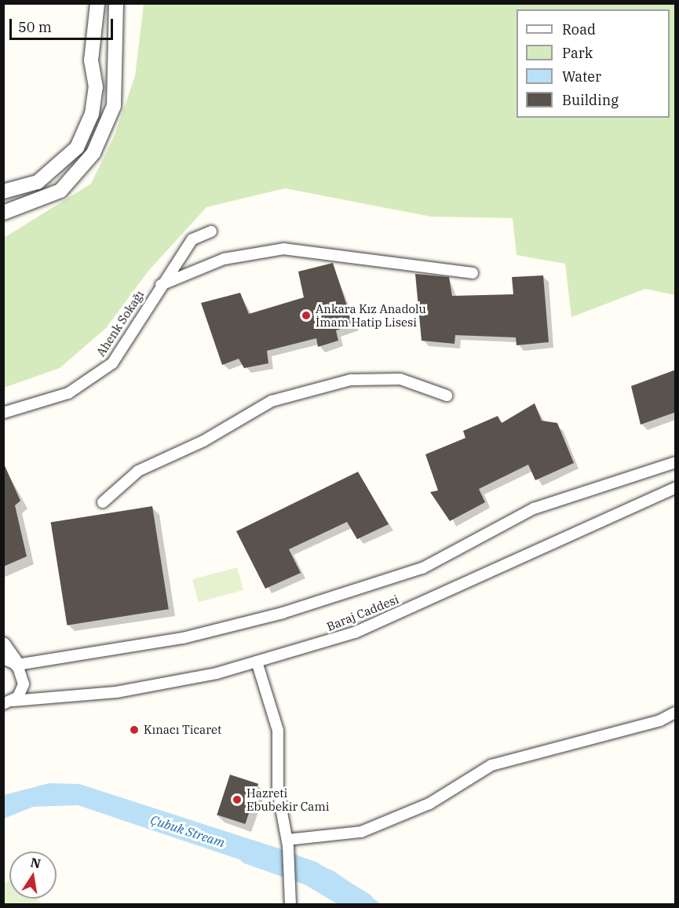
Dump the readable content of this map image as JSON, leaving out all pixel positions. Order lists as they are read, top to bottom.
{
  "streets": {
    "street": ["Ahenk Sokağı", "Baraj Caddesi"]
  },
  "water": ["Çubuk Stream"],
  "places": ["Ankara Kız Anadolu İmam Hatip Lisesi", "Kınacı Ticaret", "Hazreti Ebubekir Cami"],
  "legend": [
    "Road",
    "Park",
    "Water",
    "Building"
  ],
  "scale_bar": "50 m",
  "north": "top"
}
